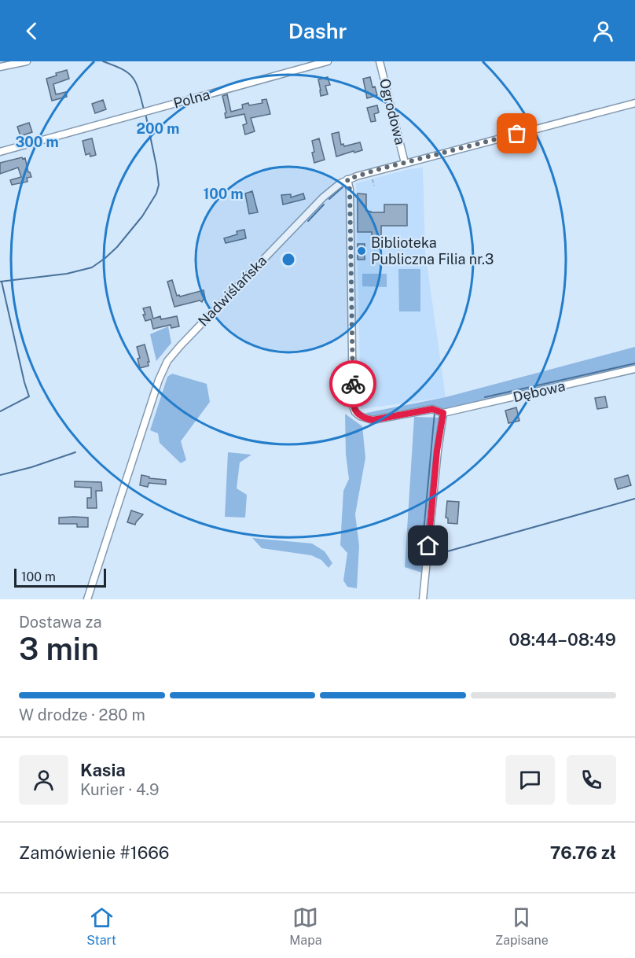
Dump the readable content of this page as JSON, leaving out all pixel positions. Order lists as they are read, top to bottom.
{
  "streets": {
    "street": [
      "Polna",
      "Ogrodowa",
      "Nadwiślańska",
      "Dębowa"
    ]
  },
  "crossings": [
    ["Ogrodowa", "Nadwiślańska"],
    ["Nadwiślańska", "Dębowa"]
  ],
  "places": ["Biblioteka Publiczna Filia nr.3"],
  "scale_bar": "100 m",
  "page": {
    "header": "Dashr",
    "scale": "100 m",
    "heading": ["3 min", "Dostawa za", "08:44–08:49"],
    "panel": [
      "Kasia",
      "Kurier · 4.9",
      "Zamówienie #1666",
      "76.76 zł"
    ],
    "bar": "W drodze · 280 m",
    "tabs": ["Start", "Mapa", "Zapisane"]
  },
  "rings": ["200 m", "300 m", "100 m"]
}
